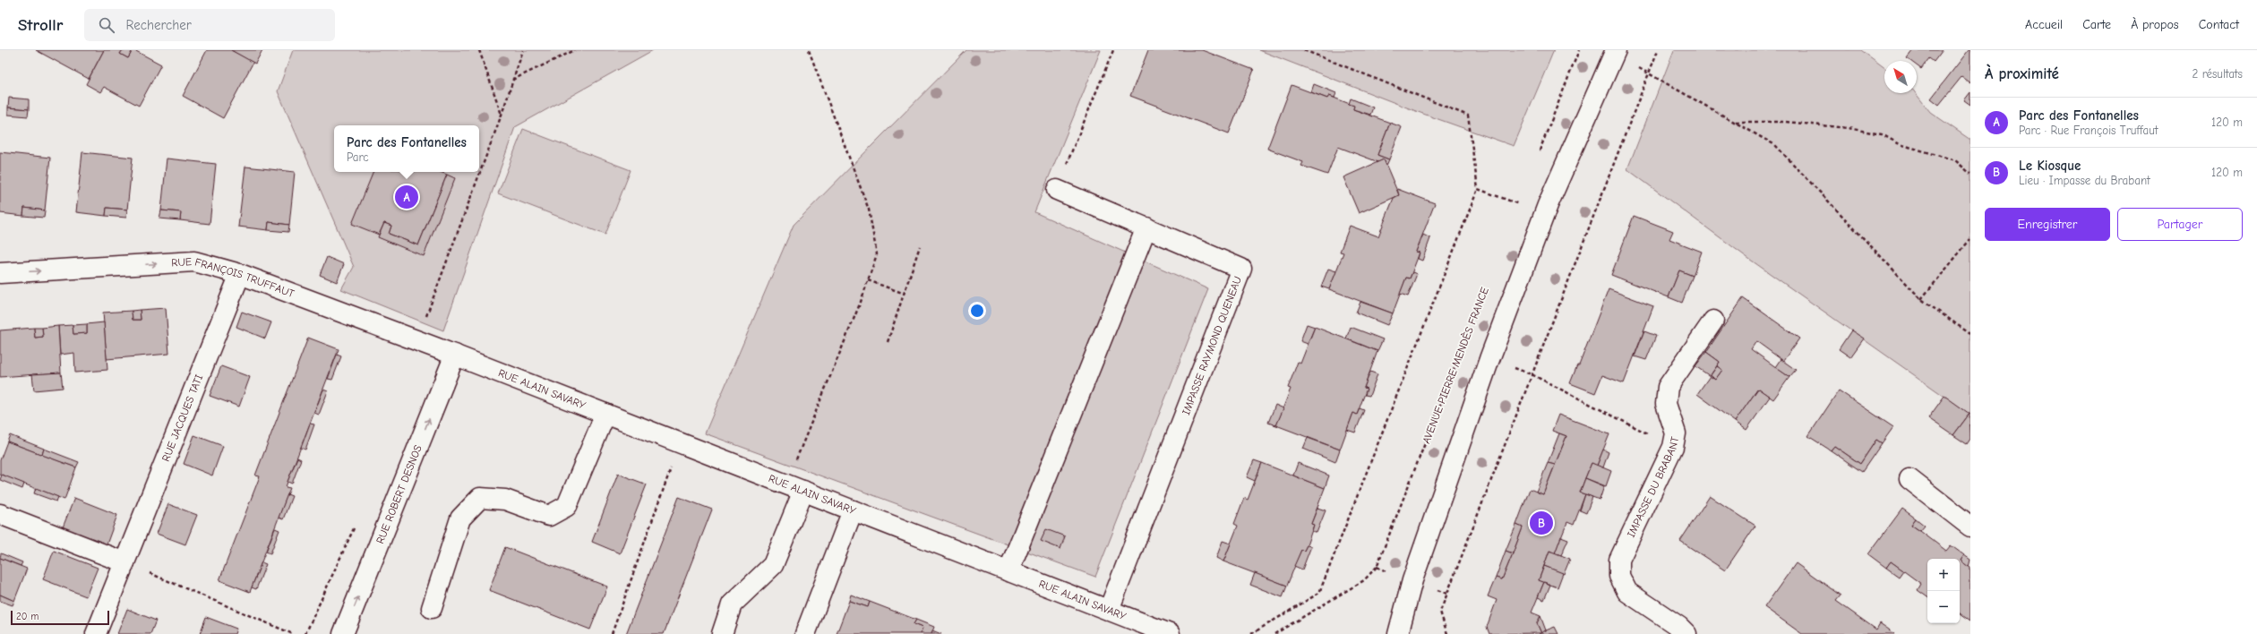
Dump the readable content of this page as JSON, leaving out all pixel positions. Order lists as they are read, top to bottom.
{
  "streets": {
    "street": [
      "RUE FRANÇOIS TRUFFAUT",
      "IMPASSE RAYMOND QUENEAU",
      "RUE ALAIN SAVARY",
      "RUE JACQUES TATI",
      "IMPASSE DU BRABANT",
      "RUE ROBERT DESNOS"
    ],
    "path": ["AVENUE PIERRE MENDÈS FRANCE"]
  },
  "crossings": [
    ["RUE FRANÇOIS TRUFFAUT", "RUE ALAIN SAVARY"],
    ["RUE FRANÇOIS TRUFFAUT", "RUE JACQUES TATI"],
    ["RUE FRANÇOIS TRUFFAUT", "RUE ROBERT DESNOS"],
    ["IMPASSE RAYMOND QUENEAU", "RUE ALAIN SAVARY"],
    ["RUE ALAIN SAVARY", "RUE ROBERT DESNOS"]
  ],
  "one_way": ["RUE FRANÇOIS TRUFFAUT", "RUE ROBERT DESNOS"],
  "scale_bar": "20 m",
  "north": "top left",
  "page": {
    "header": "Strollr",
    "search": "Rechercher",
    "nav": [
      "Accueil",
      "Carte",
      "À propos",
      "Contact"
    ],
    "heading": ["À proximité", "2 résultats"],
    "list": [
      {
        "mark": "A",
        "name": "Parc des Fontanelles",
        "note": "Parc · Rue François Truffaut",
        "value": "120 m"
      },
      {
        "mark": "B",
        "name": "Le Kiosque",
        "note": "Lieu · Impasse du Brabant",
        "value": "120 m"
      }
    ],
    "popup": ["Parc des Fontanelles", "Parc"],
    "pins": ["A", "B"],
    "buttons": ["Enregistrer", "Partager"],
    "map_buttons": ["+", "−"],
    "scale": "20 m"
  }
}
